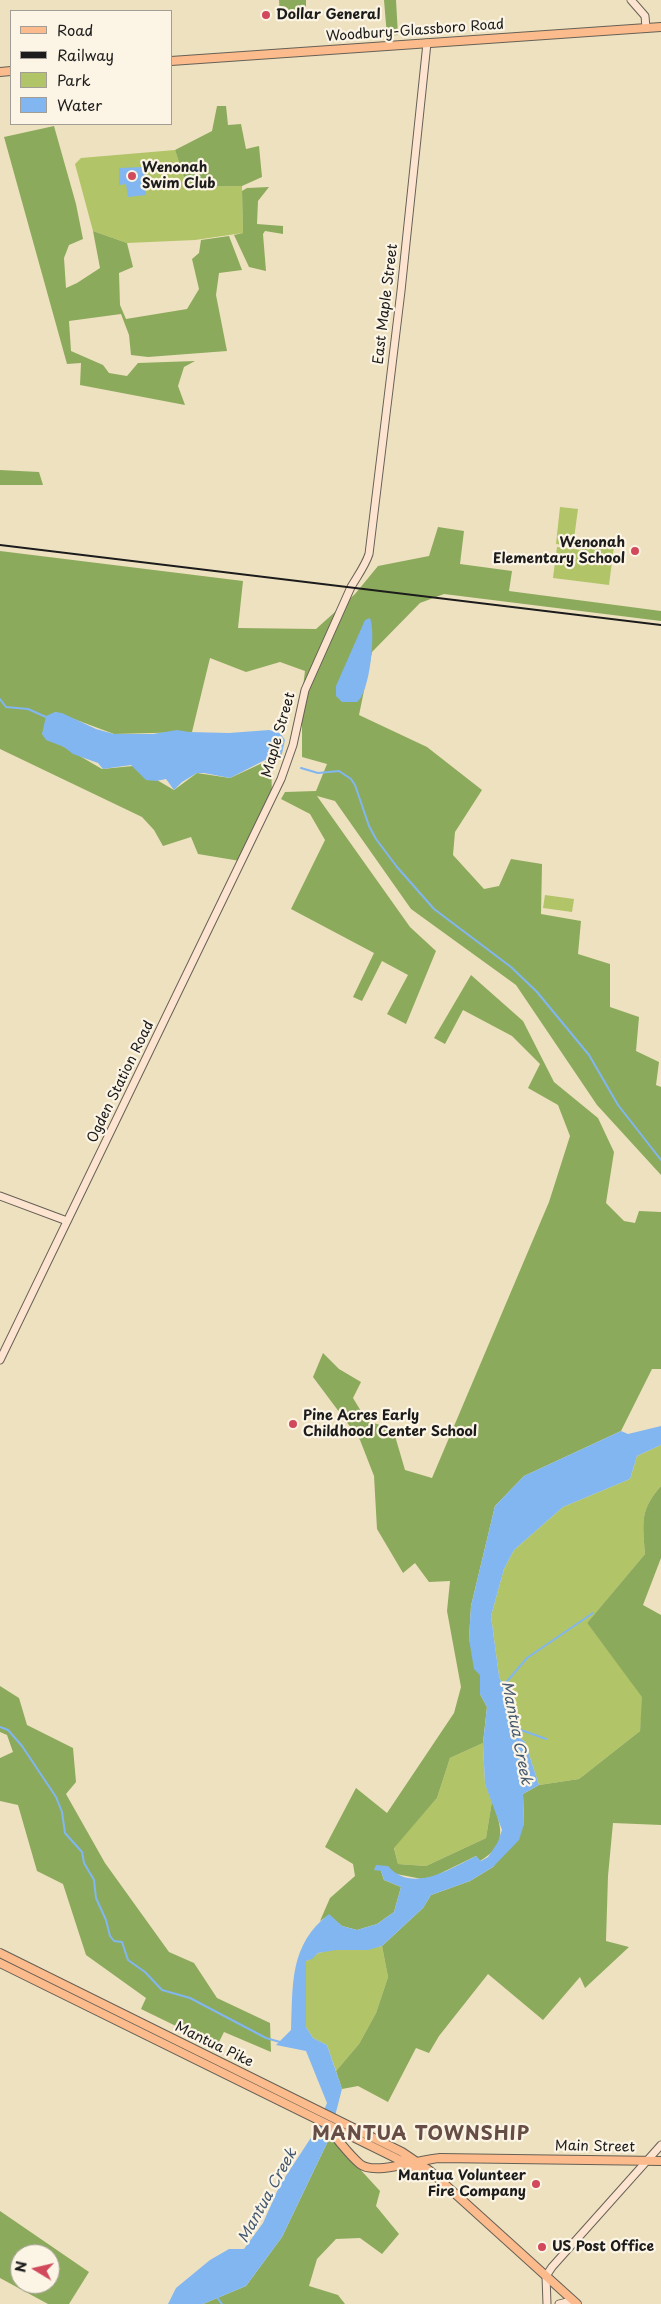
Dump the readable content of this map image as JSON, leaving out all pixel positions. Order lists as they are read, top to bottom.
{
  "streets": {
    "main road": ["Woodbury-Glassboro Road", "Mantua Pike", "Main Street"],
    "street": ["East Maple Street", "Maple Street", "Ogden Station Road"]
  },
  "crossings": [
    ["Woodbury-Glassboro Road", "East Maple Street"],
    ["East Maple Street", "Maple Street"],
    ["Maple Street", "Ogden Station Road"],
    ["Mantua Pike", "Main Street"]
  ],
  "districts": ["MANTUA TOWNSHIP"],
  "water": ["Mantua Creek"],
  "places": [
    "Dollar General",
    "Wenonah Swim Club",
    "Wenonah Elementary School",
    "Pine Acres Early Childhood Center School",
    "Mantua Volunteer Fire Company",
    "US Post Office"
  ],
  "legend": [
    "Road",
    "Railway",
    "Park",
    "Water"
  ],
  "north": "left"
}
